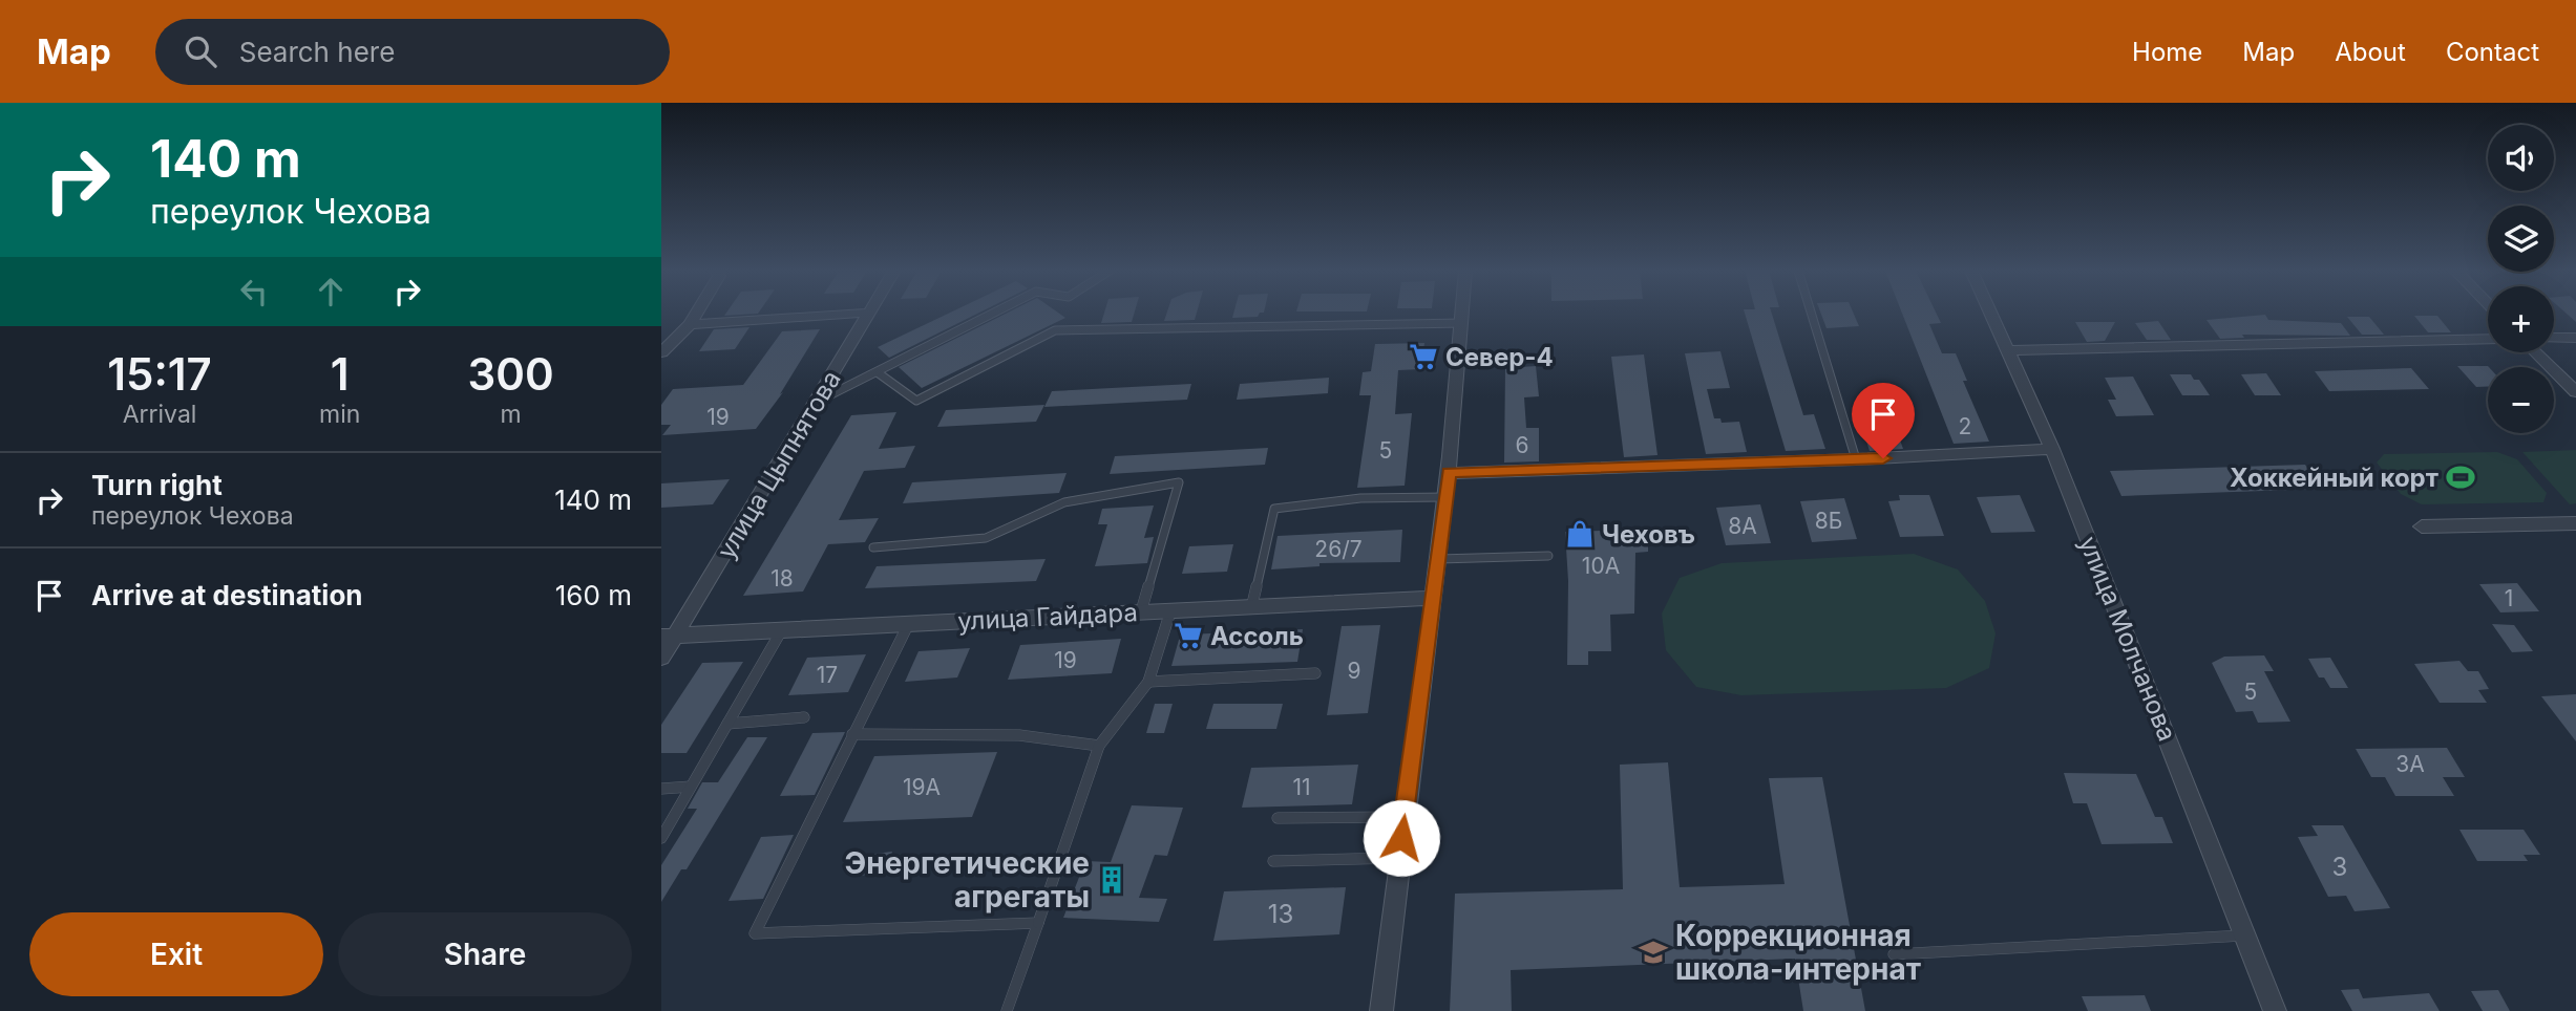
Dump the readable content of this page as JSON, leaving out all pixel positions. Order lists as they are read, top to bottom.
{
  "streets": {
    "street": ["улица Цыпнятова", "улица Гайдара", "улица Молчанова"]
  },
  "crossings": [
    ["улица Цыпнятова", "улица Гайдара"]
  ],
  "places": {
    "supermarket": ["Север-4", "Ассоль"],
    "sports": ["Хоккейный корт"],
    "shop": ["Чеховъ"],
    "building": ["Энергетические агрегаты"],
    "school or university": ["Коррекционная школа-интернат"]
  },
  "house_numbers": [
    "19",
    "2",
    "6",
    "5",
    "8Б",
    "8А",
    "26/7",
    "10А",
    "18",
    "1",
    "19",
    "9",
    "17",
    "5",
    "3А",
    "19А",
    "11",
    "3",
    "13"
  ],
  "page": {
    "header": "Map",
    "search": "Search here",
    "nav": [
      "Home",
      "Map",
      "About",
      "Contact"
    ],
    "turn": ["140 m", "переулок Чехова"],
    "map_buttons": ["+", "−"],
    "eta": [
      "15:17",
      "Arrival",
      "1",
      "min",
      "300",
      "m"
    ],
    "list": [
      {
        "name": "Turn right",
        "note": "переулок Чехова",
        "value": "140 m"
      },
      {
        "name": "Arrive at destination",
        "value": "160 m"
      }
    ],
    "buttons": ["Exit", "Share"]
  }
}
